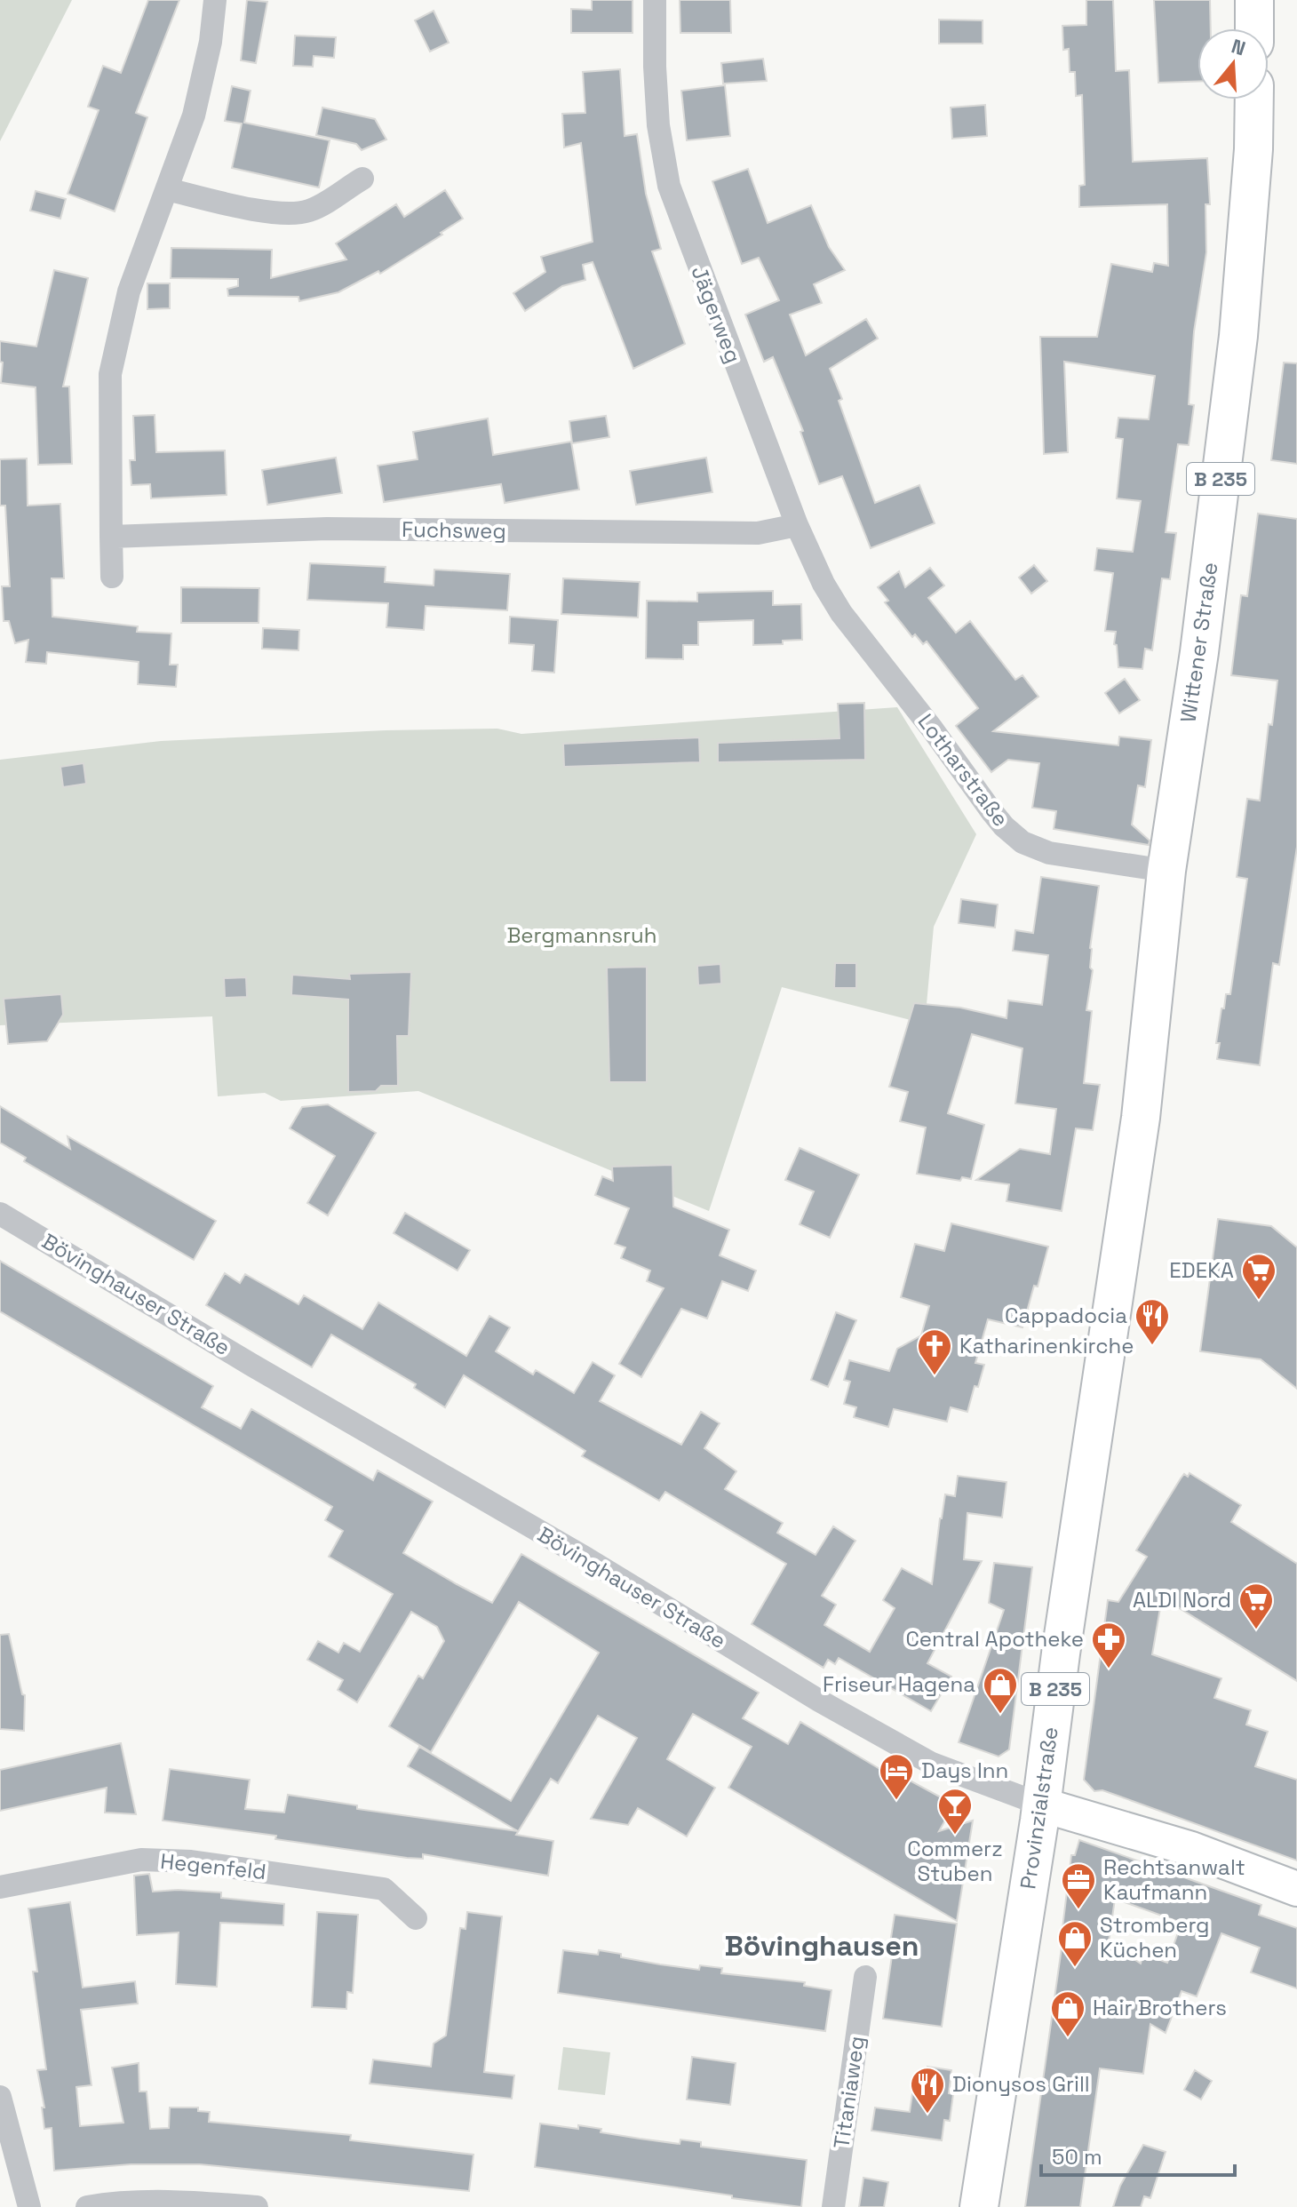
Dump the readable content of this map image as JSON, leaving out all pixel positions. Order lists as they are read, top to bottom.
{
  "streets": {
    "main road": [
      "B 235",
      "Wittener Straße",
      "Bövinghauser Straße",
      "Provinzialstraße"
    ],
    "street": [
      "Jägerweg",
      "Fuchsweg",
      "Lotharstraße",
      "Hegenfeld",
      "Titaniaweg"
    ]
  },
  "crossings": [
    ["Jägerweg", "Fuchsweg"],
    ["Jägerweg", "Lotharstraße"],
    ["Wittener Straße", "Lotharstraße"],
    ["Wittener Straße", "Provinzialstraße"],
    ["Bövinghauser Straße", "Provinzialstraße"]
  ],
  "districts": ["Bövinghausen"],
  "parks": ["Bergmannsruh"],
  "places": {
    "supermarket": ["EDEKA", "ALDI Nord"],
    "restaurant": ["Cappadocia", "Dionysos Grill"],
    "church": ["Katharinenkirche"],
    "pharmacy": ["Central Apotheke"],
    "shop": ["Friseur Hagena", "Stromberg Küchen", "Hair Brothers"],
    "hotel": ["Days Inn"],
    "bar": ["Commerz Stuben"],
    "office": ["Rechtsanwalt Kaufmann"]
  },
  "scale_bar": "50 m",
  "north": "top"
}
